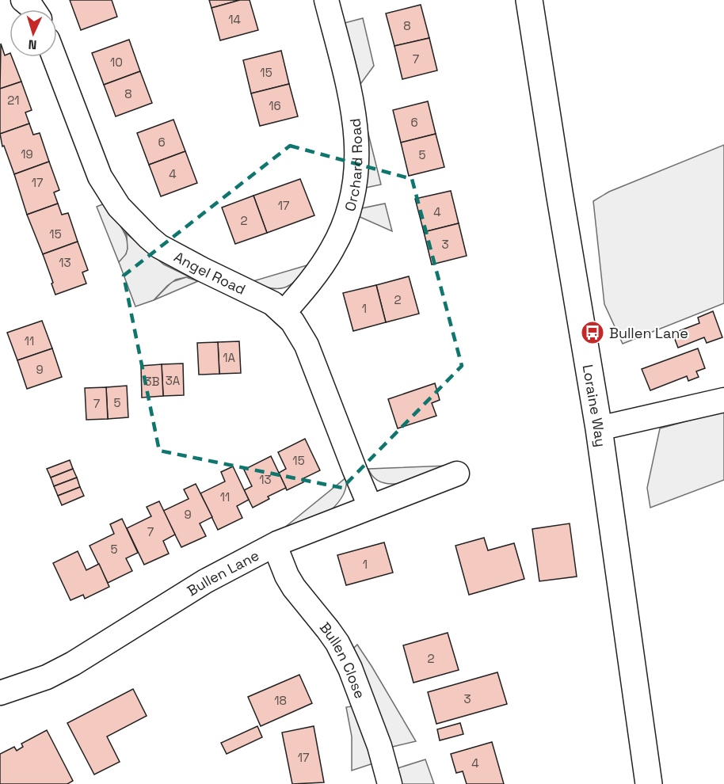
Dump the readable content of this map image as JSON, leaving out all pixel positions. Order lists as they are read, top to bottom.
{
  "streets": {
    "main road": ["Loraine Way"],
    "street": [
      "Orchard Road",
      "Angel Road",
      "Bullen Lane",
      "Bullen Close"
    ]
  },
  "crossings": [
    ["Orchard Road", "Angel Road"],
    ["Angel Road", "Bullen Lane"],
    ["Bullen Lane", "Bullen Close"]
  ],
  "places": {
    "bus stop": ["Bullen Lane"]
  },
  "house_numbers": [
    "14",
    "8",
    "7",
    "10",
    "15",
    "8",
    "21",
    "16",
    "6",
    "6",
    "19",
    "5",
    "4",
    "17",
    "17",
    "4",
    "2",
    "15",
    "3",
    "13",
    "2",
    "1",
    "11",
    "1A",
    "9",
    "3A",
    "3B",
    "5",
    "7",
    "15",
    "13",
    "11",
    "9",
    "7",
    "5",
    "1",
    "2",
    "3",
    "18",
    "17",
    "4"
  ],
  "north": "bottom"
}
